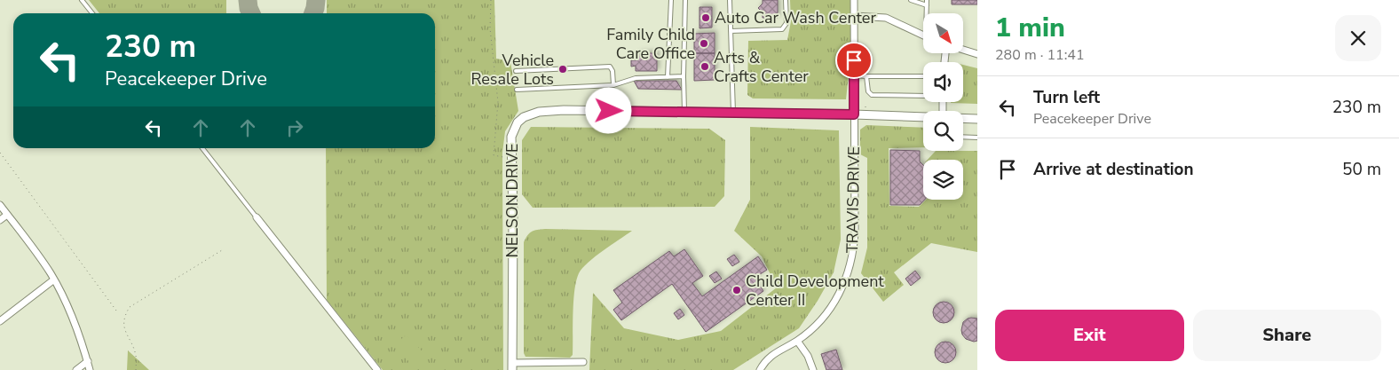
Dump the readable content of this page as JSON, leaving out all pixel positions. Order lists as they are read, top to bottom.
{
  "streets": {
    "street": ["TRAVIS DRIVE", "NELSON DRIVE"]
  },
  "crossings": [
    ["TRAVIS DRIVE", "NELSON DRIVE"]
  ],
  "places": [
    "Auto Car Wash Center",
    "Family Child Care Office",
    "Arts & Crafts Center",
    "Vehicle Resale Lots",
    "Child Development Center II"
  ],
  "north": "bottom right",
  "page": {
    "heading": ["1 min", "280 m · 11:41"],
    "turn": ["230 m", "Peacekeeper Drive"],
    "list": [
      {
        "name": "Turn left",
        "note": "Peacekeeper Drive",
        "value": "230 m"
      },
      {
        "name": "Arrive at destination",
        "value": "50 m"
      }
    ],
    "buttons": ["Exit", "Share"]
  }
}
